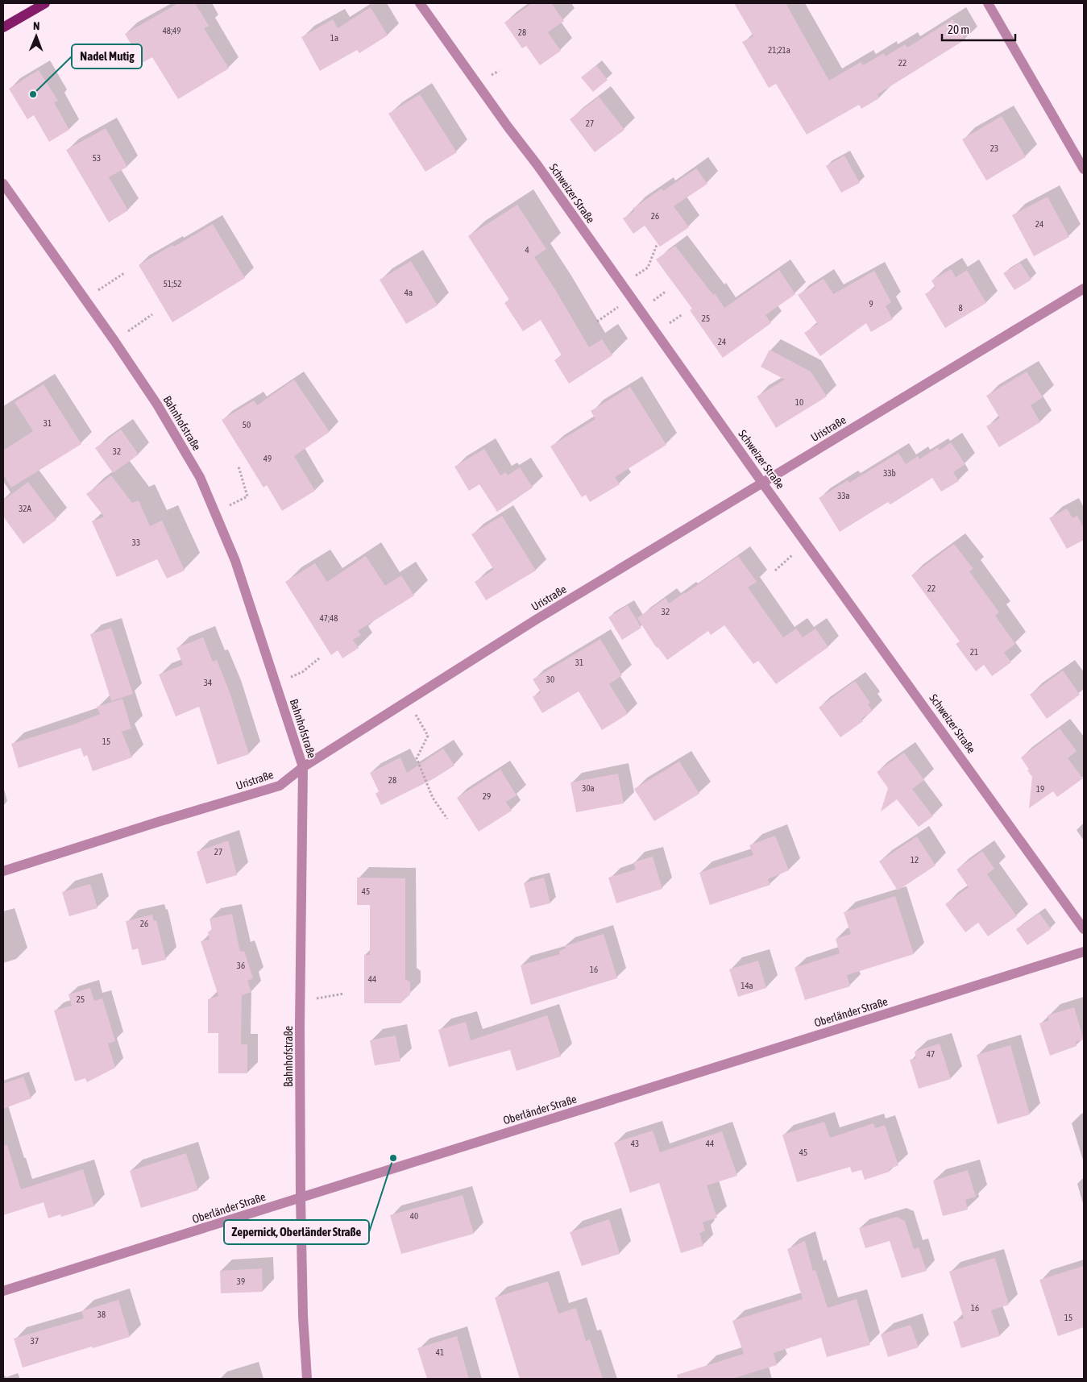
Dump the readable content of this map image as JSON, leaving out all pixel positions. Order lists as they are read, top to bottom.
{
  "streets": {
    "street": [
      "Schweizer Straße",
      "Bahnhofstraße",
      "Uristraße",
      "Oberländer Straße"
    ]
  },
  "crossings": [
    ["Schweizer Straße", "Uristraße"],
    ["Bahnhofstraße", "Uristraße"],
    ["Bahnhofstraße", "Oberländer Straße"]
  ],
  "places": ["Nadel Mutig", "Zepernick, Oberländer Straße"],
  "house_numbers": [
    "48;49",
    "28",
    "1a",
    "21;21a",
    "22",
    "27",
    "23",
    "53",
    "26",
    "24",
    "4",
    "51;52",
    "4a",
    "9",
    "8",
    "25",
    "24",
    "10",
    "31",
    "50",
    "32",
    "49",
    "33b",
    "33a",
    "32A",
    "33",
    "22",
    "32",
    "47;48",
    "21",
    "31",
    "30",
    "34",
    "15",
    "28",
    "30a",
    "19",
    "29",
    "27",
    "12",
    "45",
    "26",
    "36",
    "16",
    "44",
    "14a",
    "25",
    "47",
    "43",
    "44",
    "45",
    "40",
    "39",
    "16",
    "38",
    "15",
    "37",
    "41"
  ],
  "scale_bar": "20 m",
  "north": "top"
}
